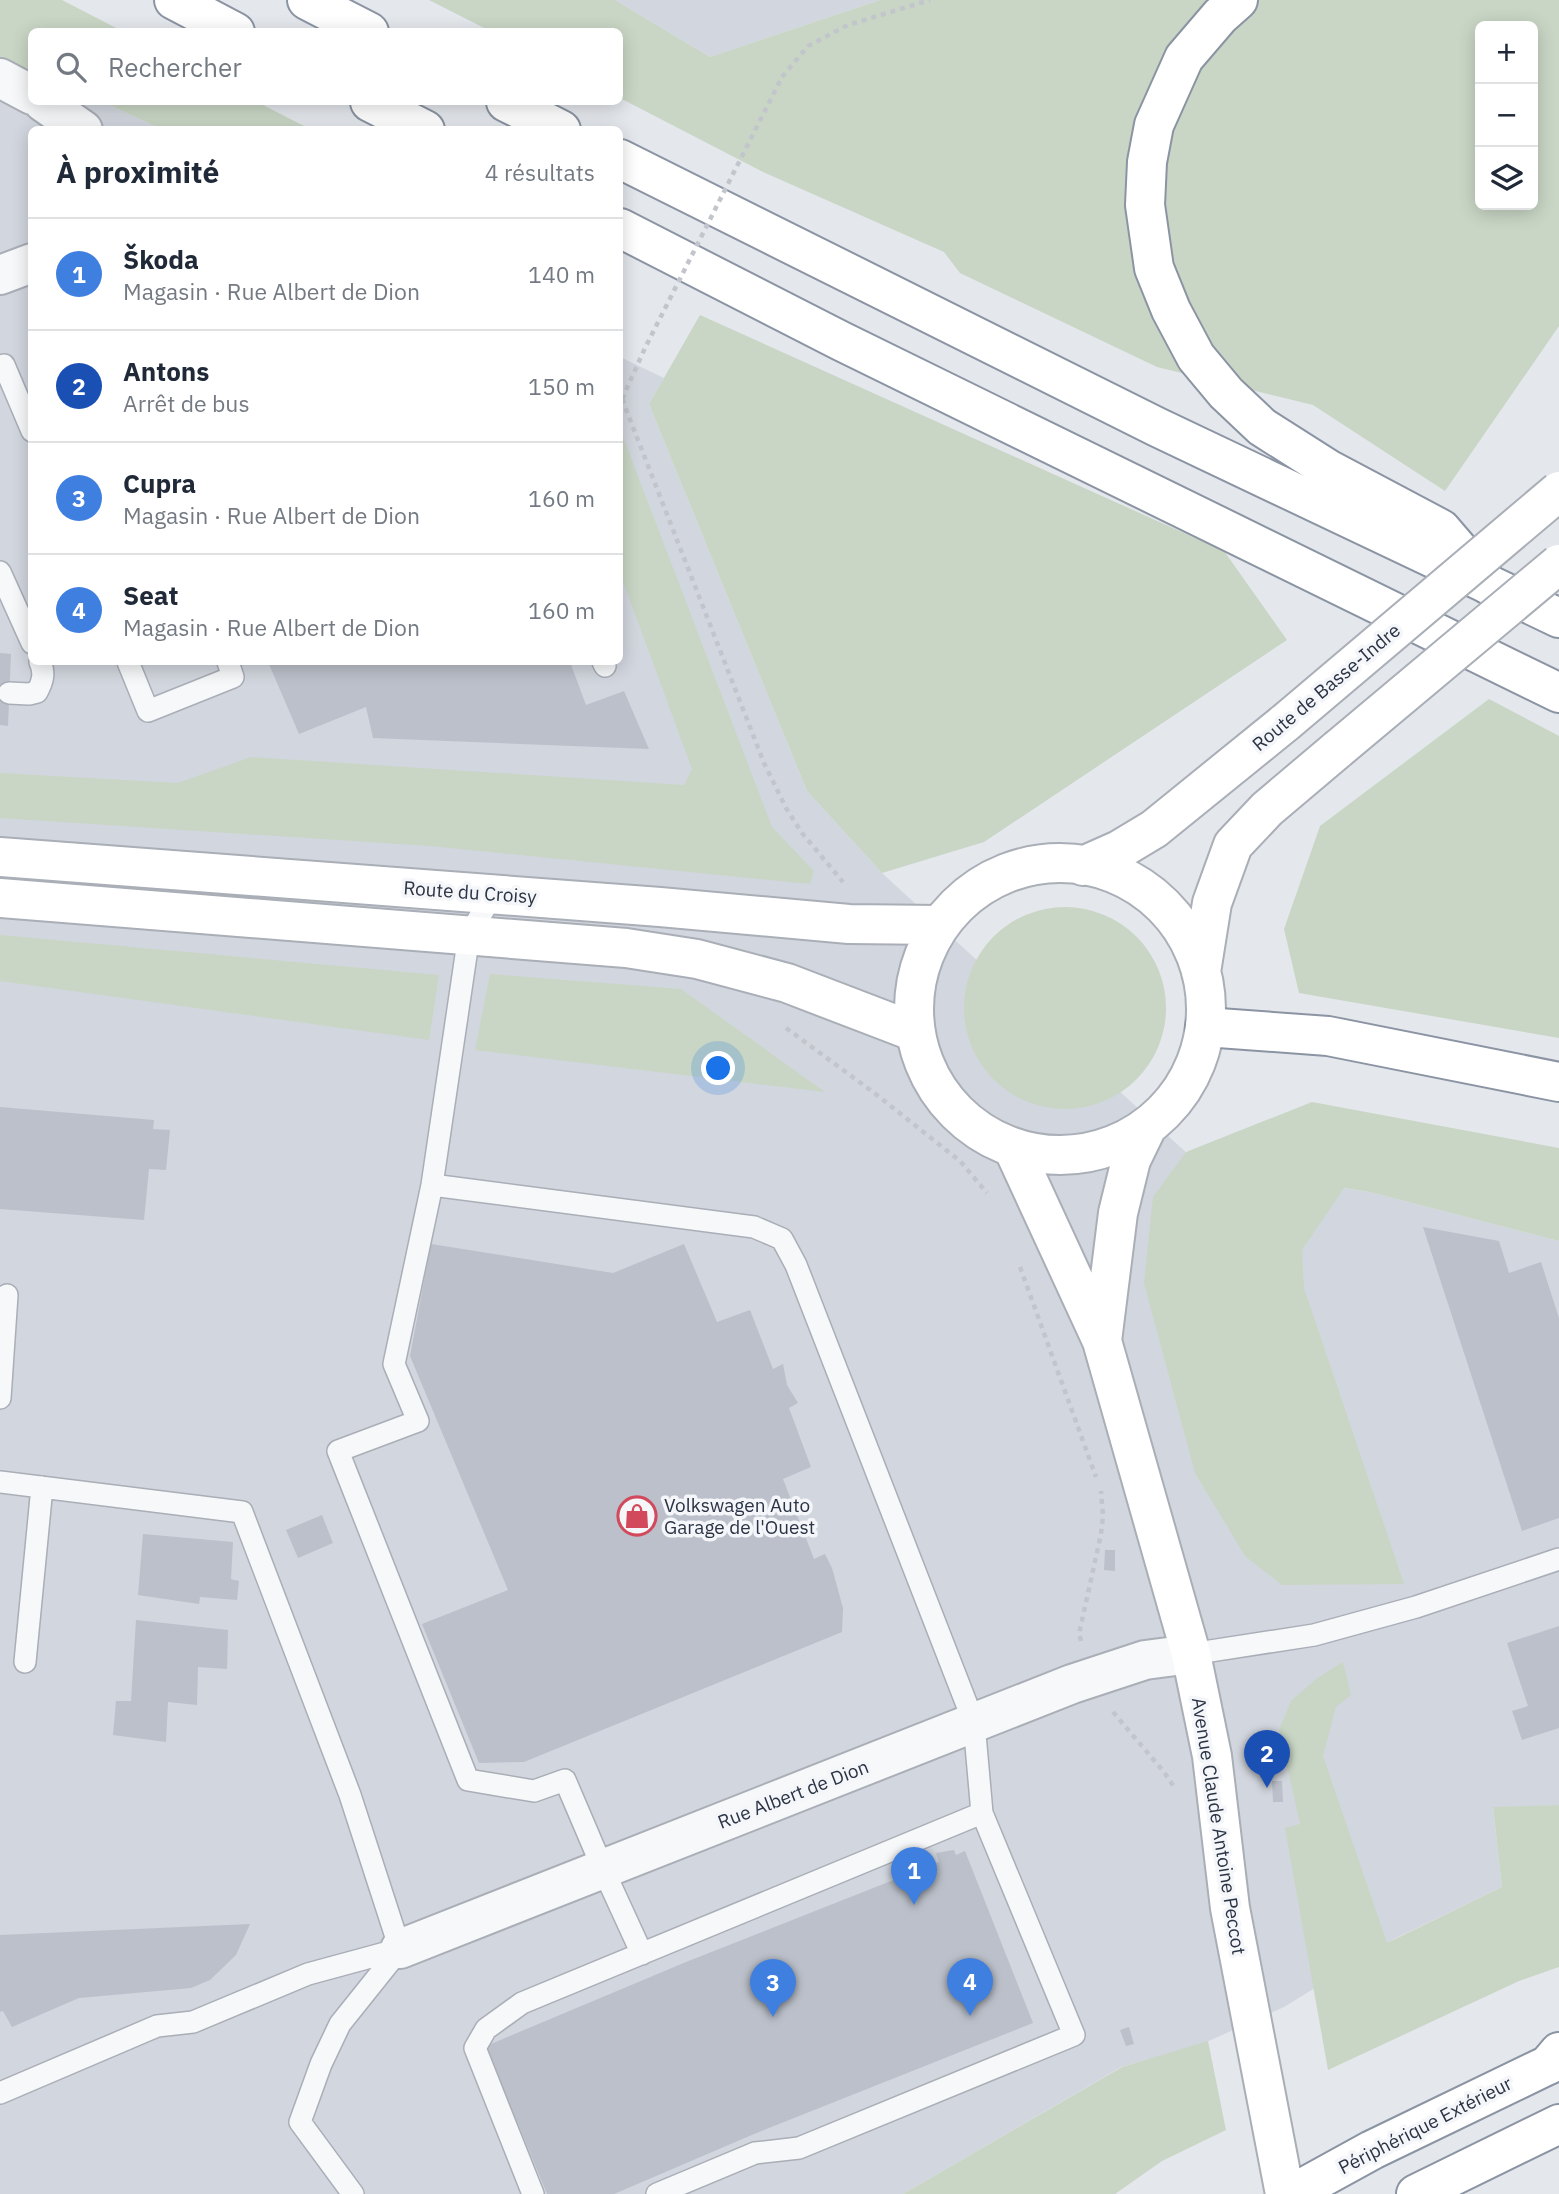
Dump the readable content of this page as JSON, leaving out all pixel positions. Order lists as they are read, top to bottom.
{
  "streets": {
    "main road": [
      "Route de Basse-Indre",
      "Route du Croisy",
      "Avenue Claude Antoine Peccot",
      "Périphérique Extérieur"
    ],
    "street": ["Rue Albert de Dion"]
  },
  "crossings": [
    ["Rue Albert de Dion", "Avenue Claude Antoine Peccot"]
  ],
  "places": {
    "shop": ["Volkswagen Auto Garage de l'Ouest"]
  },
  "page": {
    "map_buttons": ["+", "−"],
    "search": "Rechercher",
    "heading": ["À proximité", "4 résultats"],
    "list": [
      {
        "mark": "1",
        "name": "Škoda",
        "note": "Magasin · Rue Albert de Dion",
        "value": "140 m"
      },
      {
        "mark": "2",
        "name": "Antons",
        "note": "Arrêt de bus",
        "value": "150 m"
      },
      {
        "mark": "3",
        "name": "Cupra",
        "note": "Magasin · Rue Albert de Dion",
        "value": "160 m"
      },
      {
        "mark": "4",
        "name": "Seat",
        "note": "Magasin · Rue Albert de Dion",
        "value": "160 m"
      }
    ],
    "pins": [
      "2",
      "1",
      "4",
      "3"
    ]
  }
}
